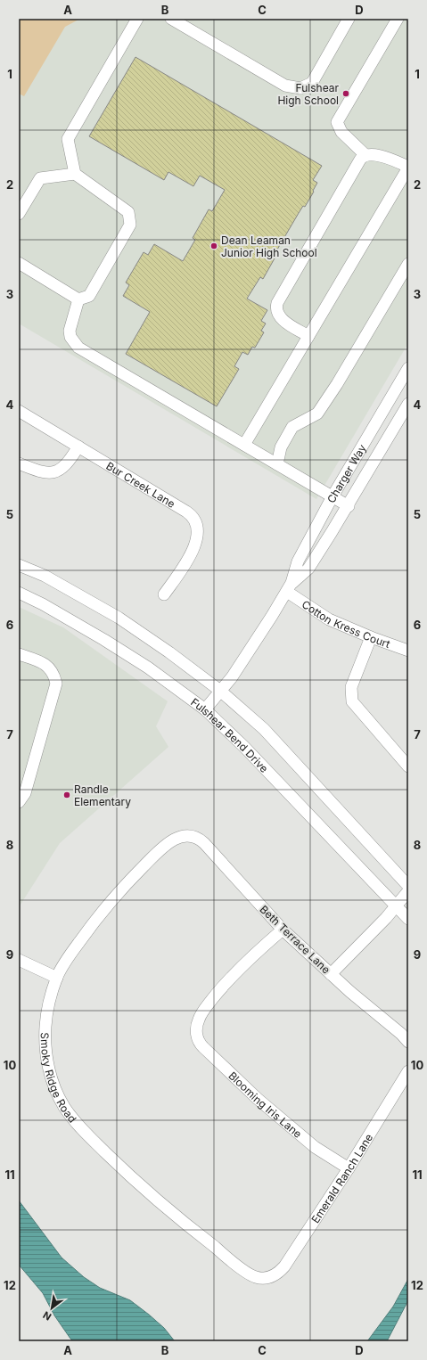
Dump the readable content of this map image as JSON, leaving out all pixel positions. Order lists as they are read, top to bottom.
{
  "streets": {
    "street": [
      "Charger Way",
      "Bur Creek Lane",
      "Cotton Kress Court",
      "Fulshear Bend Drive",
      "Beth Terrace Lane",
      "Smoky Ridge Road",
      "Blooming Iris Lane",
      "Emerald Ranch Lane"
    ]
  },
  "crossings": [
    ["Charger Way", "Cotton Kress Court"],
    ["Charger Way", "Fulshear Bend Drive"],
    ["Beth Terrace Lane", "Smoky Ridge Road"],
    ["Beth Terrace Lane", "Blooming Iris Lane"],
    ["Smoky Ridge Road", "Emerald Ranch Lane"],
    ["Blooming Iris Lane", "Emerald Ranch Lane"]
  ],
  "places": ["Fulshear High School", "Dean Leaman Junior High School", "Randle Elementary"],
  "north": "bottom left",
  "grid": {
    "columns": [
      "A",
      "B",
      "C",
      "D"
    ],
    "rows": [
      "1",
      "2",
      "3",
      "4",
      "5",
      "6",
      "7",
      "8",
      "9",
      "10",
      "11",
      "12"
    ]
  }
}
